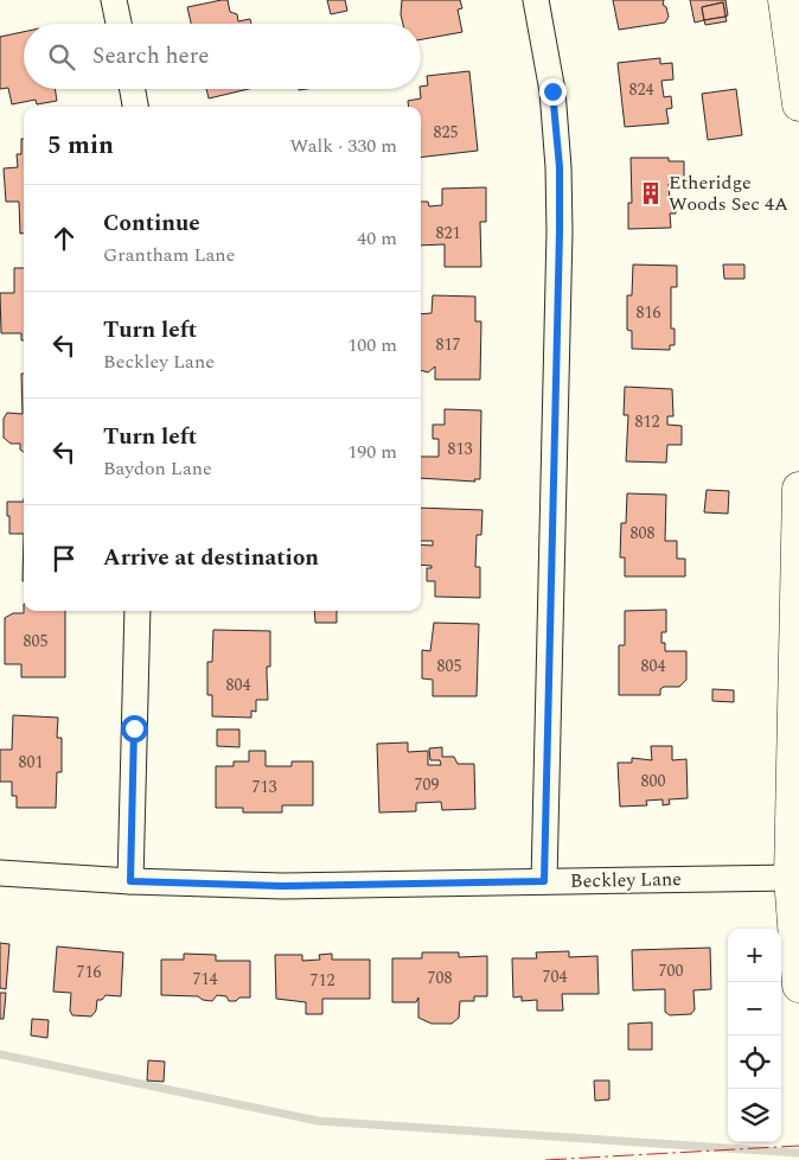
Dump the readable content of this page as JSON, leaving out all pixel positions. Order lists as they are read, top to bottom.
{
  "streets": {
    "street": ["Beckley Lane"]
  },
  "places": {
    "building": ["Etheridge Woods Sec 4A"]
  },
  "house_numbers": [
    "824",
    "825",
    "821",
    "816",
    "817",
    "812",
    "813",
    "808",
    "805",
    "805",
    "804",
    "804",
    "801",
    "800",
    "709",
    "713",
    "700",
    "716",
    "704",
    "708",
    "714",
    "712"
  ],
  "page": {
    "search": "Search here",
    "heading": ["5 min", "Walk · 330 m"],
    "list": [
      ["Continue", "Grantham Lane", "40 m"],
      ["Turn left", "Beckley Lane", "100 m"],
      ["Turn left", "Baydon Lane", "190 m"],
      "Arrive at destination"
    ],
    "map_buttons": ["+", "−"]
  }
}
